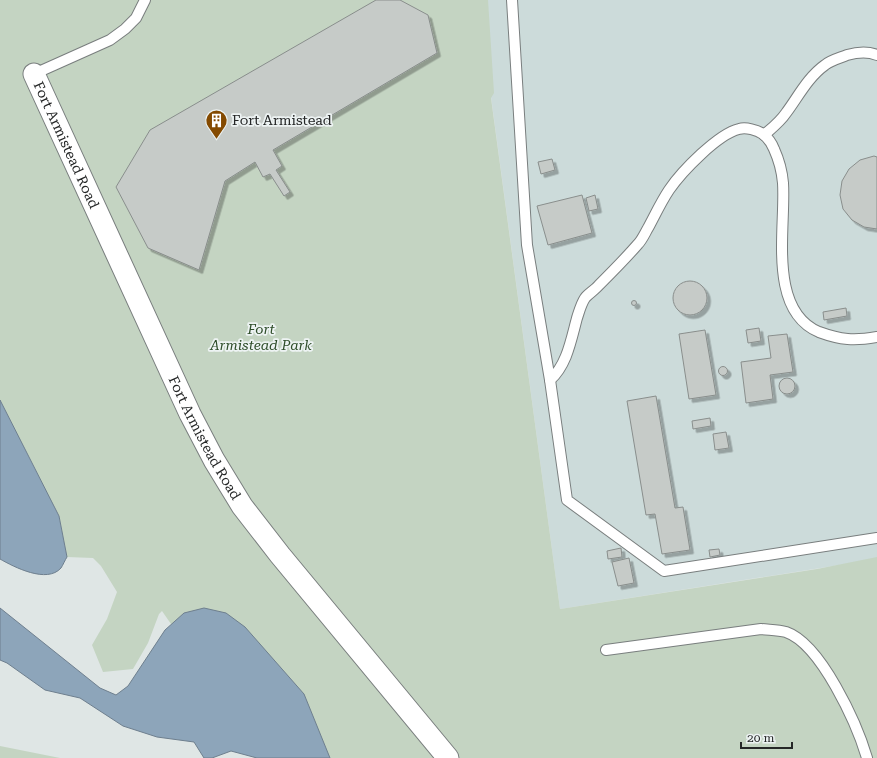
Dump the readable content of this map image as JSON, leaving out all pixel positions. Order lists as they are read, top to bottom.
{
  "streets": {
    "street": ["Fort Armistead Road"]
  },
  "parks": ["Fort Armistead Park"],
  "places": {
    "building": ["Fort Armistead"]
  },
  "scale_bar": "20 m"
}
